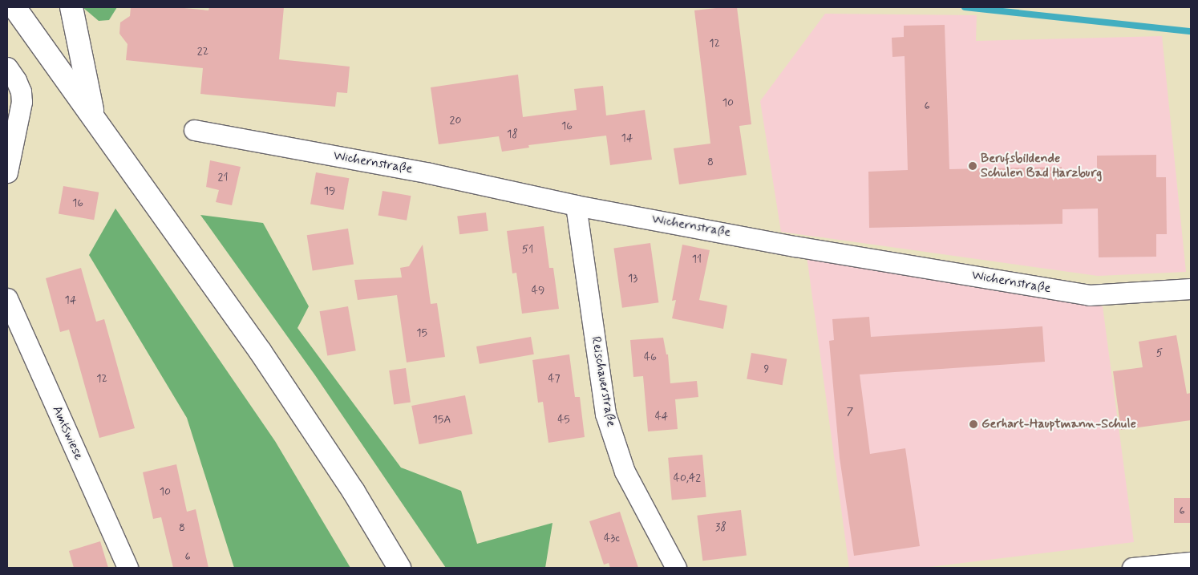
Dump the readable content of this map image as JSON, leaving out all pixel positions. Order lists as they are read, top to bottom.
{
  "streets": {
    "street": ["Wichernstraße", "Reischauerstraße", "Amtswiese"]
  },
  "crossings": [
    ["Wichernstraße", "Reischauerstraße"]
  ],
  "places": ["Berufsbildende Schulen Bad Harzburg", "Gerhart-Hauptmann-Schule"],
  "house_numbers": [
    "12",
    "22",
    "10",
    "6",
    "20",
    "16",
    "18",
    "14",
    "8",
    "21",
    "19",
    "16",
    "51",
    "11",
    "13",
    "49",
    "14",
    "15",
    "5",
    "46",
    "9",
    "12",
    "47",
    "7",
    "44",
    "15A",
    "45",
    "40,42",
    "10",
    "6",
    "38",
    "8",
    "43c",
    "6"
  ]
}
